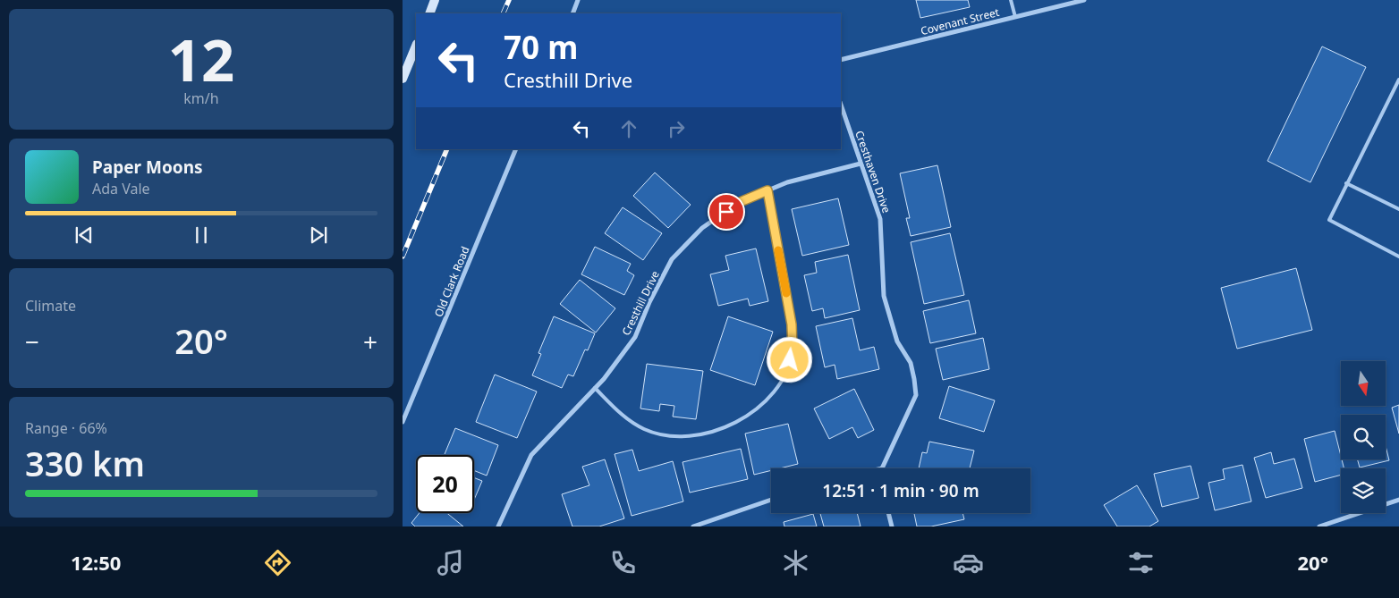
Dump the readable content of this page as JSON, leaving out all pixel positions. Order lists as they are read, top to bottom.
{
  "streets": {
    "street": [
      "Covenant Street",
      "Cresthaven Drive",
      "Old Clark Road",
      "Cresthill Drive"
    ]
  },
  "crossings": [
    ["Cresthaven Drive", "Cresthill Drive"]
  ],
  "north": "bottom",
  "page": {
    "tile": [
      ["12", "km/h"],
      "Climate",
      ["Range · 66%", "330 km"]
    ],
    "turn": ["70 m", "Cresthill Drive"],
    "song": ["Paper Moons", "Ada Vale"],
    "heat": ["−", "20°", "+"],
    "limit": "20",
    "trip": "12:51 · 1 min · 90 m",
    "tabs": ["12:50", "20°"]
  }
}
